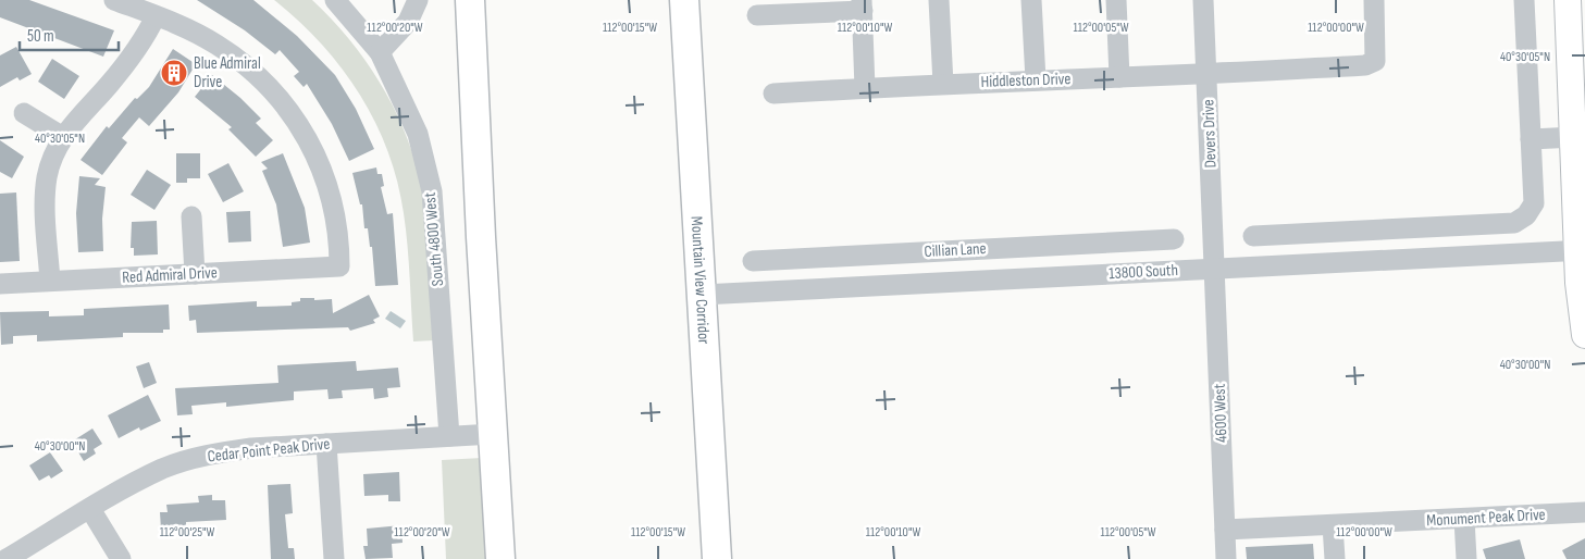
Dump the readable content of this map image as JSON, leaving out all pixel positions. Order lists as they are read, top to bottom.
{
  "streets": {
    "highway": ["Mountain View Corridor"],
    "street": [
      "Hiddleston Drive",
      "Devers Drive",
      "South 4800 West",
      "Cillian Lane",
      "13800 South",
      "Red Admiral Drive",
      "4600 West",
      "Cedar Point Peak Drive",
      "Monument Peak Drive"
    ]
  },
  "crossings": [
    ["Hiddleston Drive", "Devers Drive"],
    ["Devers Drive", "13800 South"],
    ["Devers Drive", "4600 West"],
    ["South 4800 West", "Cedar Point Peak Drive"],
    ["13800 South", "Mountain View Corridor"],
    ["13800 South", "4600 West"],
    ["4600 West", "Monument Peak Drive"]
  ],
  "places": {
    "building": ["Blue Admiral Drive"]
  },
  "scale_bar": "50 m",
  "coordinates": [
    "112°00'20\"W",
    "112°00'15\"W",
    "112°00'10\"W",
    "112°00'05\"W",
    "112°00'00\"W",
    "40°30'05\"N",
    "40°30'00\"N",
    "112°00'25\"W"
  ]
}
